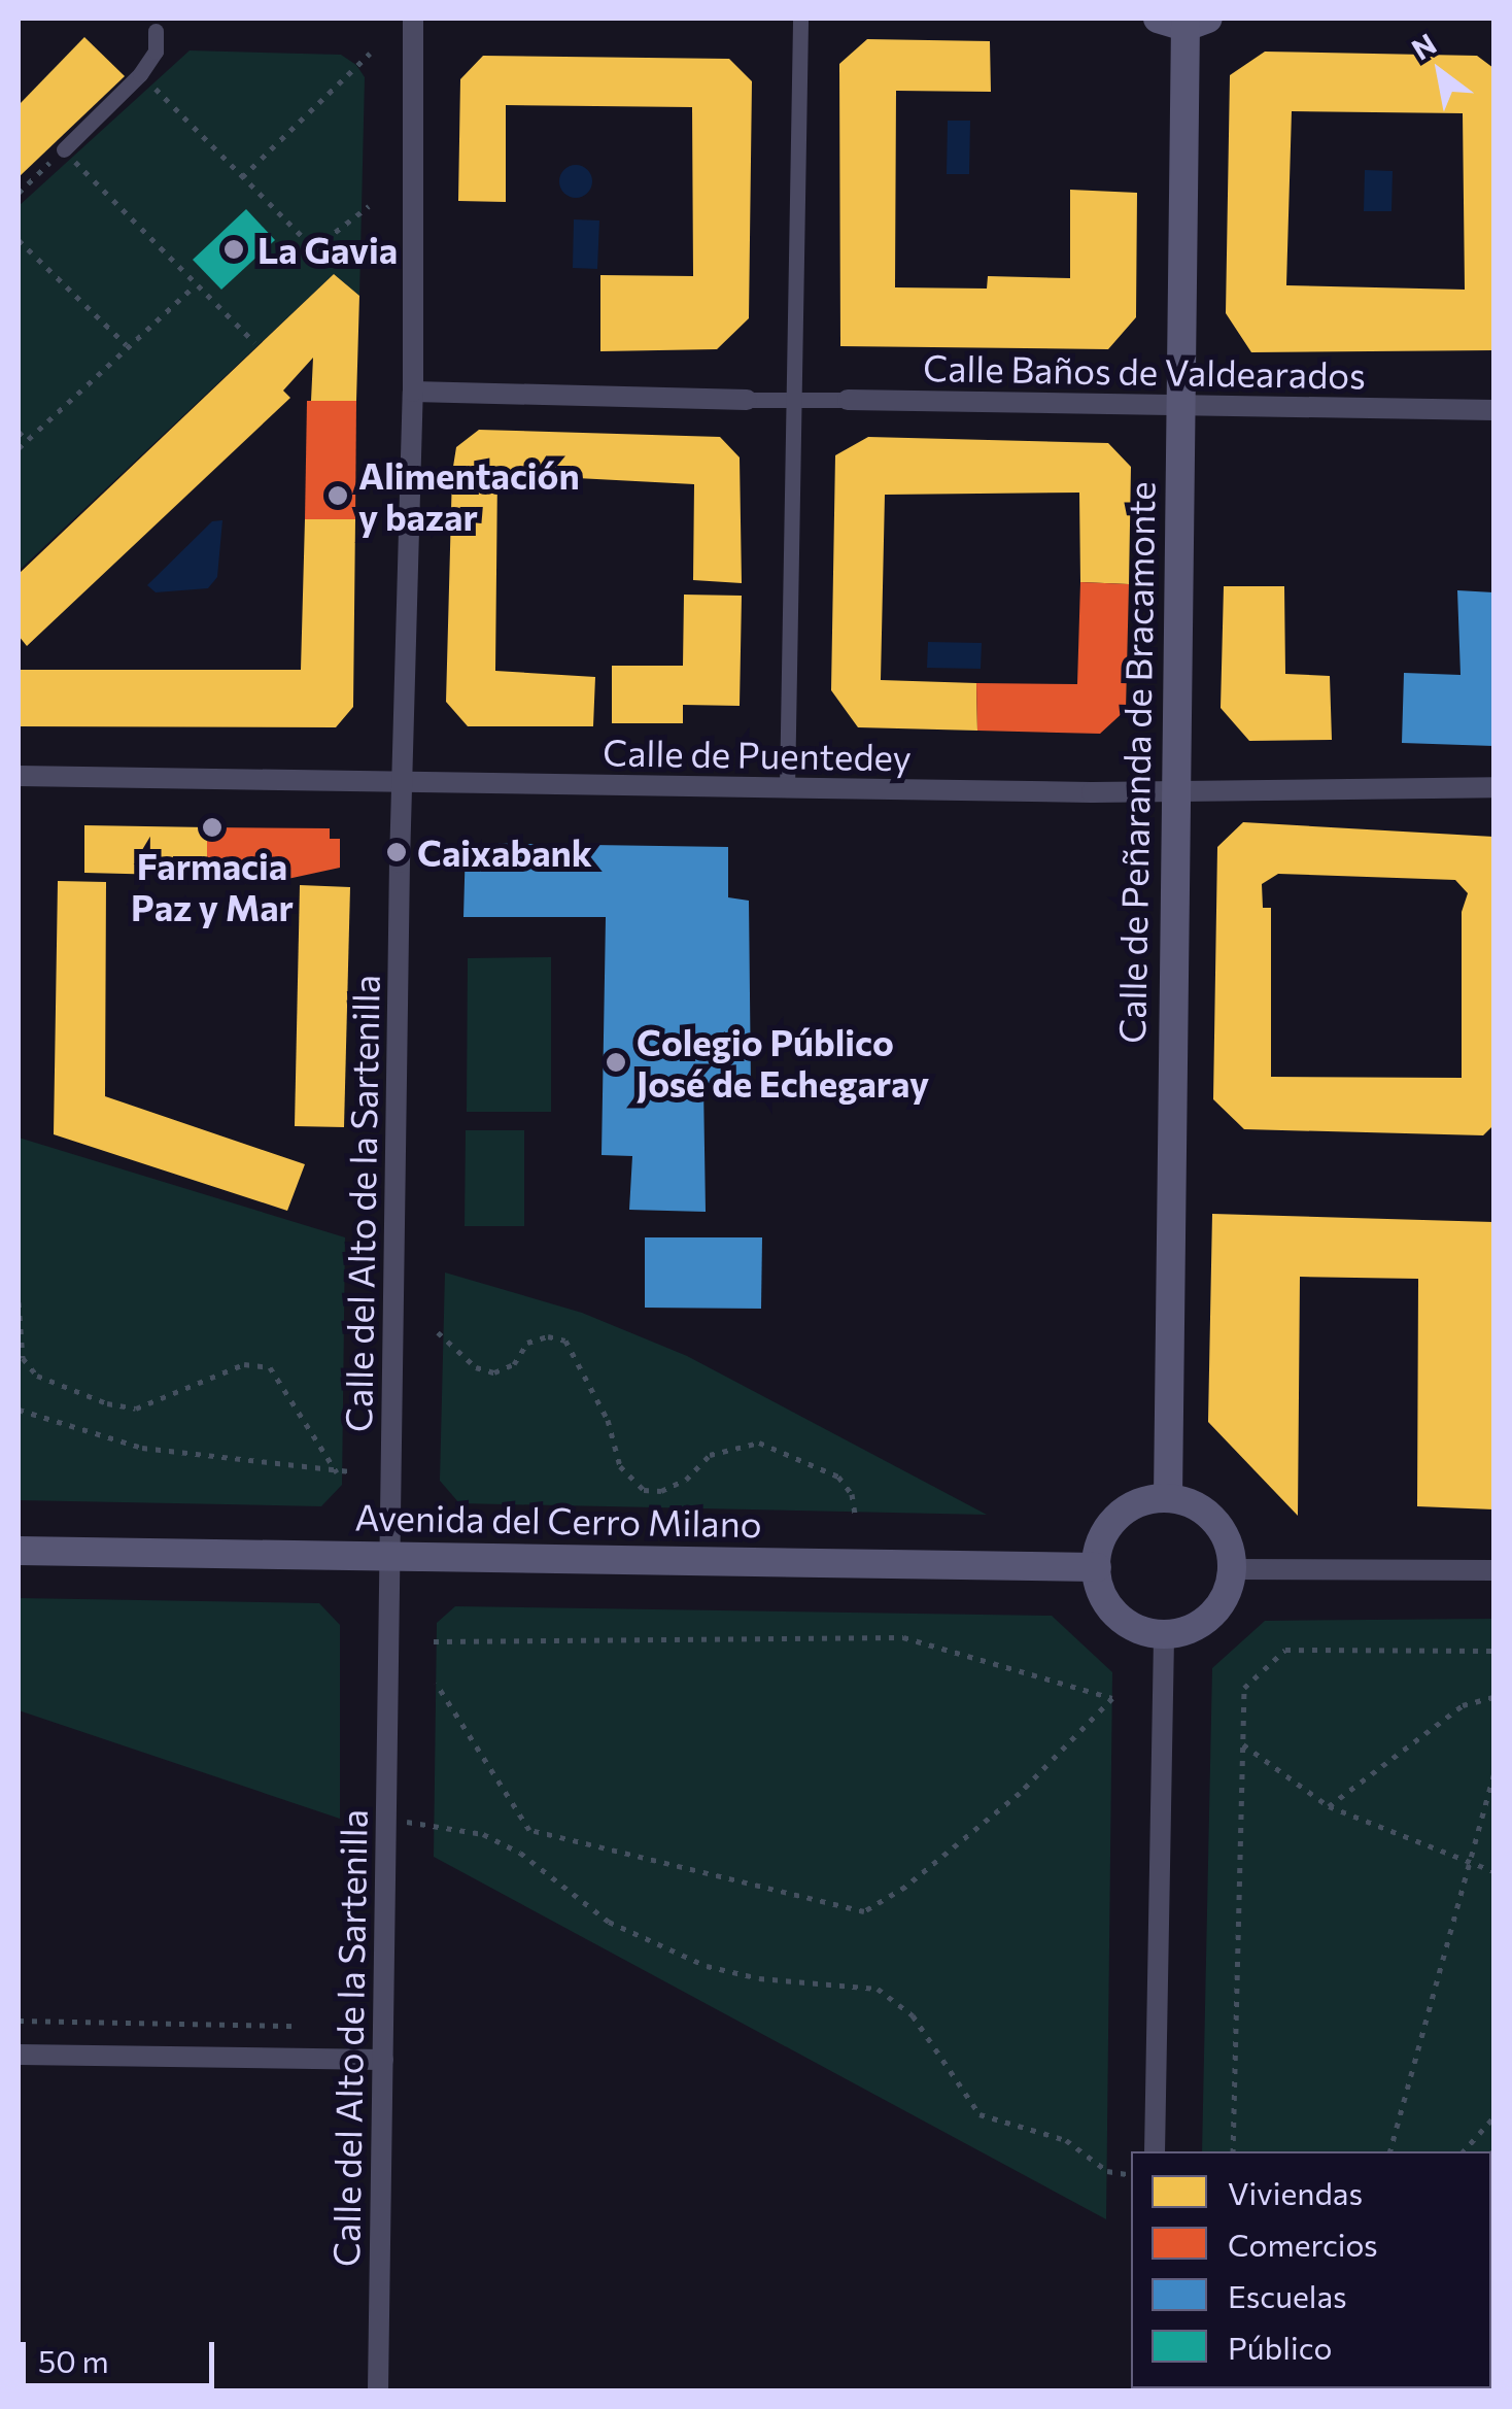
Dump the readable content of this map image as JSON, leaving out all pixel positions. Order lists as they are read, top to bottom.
{
  "streets": {
    "main road": ["Calle de Peñaranda de Bracamonte", "Avenida del Cerro Milano"],
    "street": ["Calle Baños de Valdearados", "Calle de Puentedey", "Calle del Alto de la Sartenilla"]
  },
  "crossings": [
    ["Calle Baños de Valdearados", "Calle de Peñaranda de Bracamonte"],
    ["Calle Baños de Valdearados", "Calle del Alto de la Sartenilla"],
    ["Calle de Puentedey", "Calle de Peñaranda de Bracamonte"],
    ["Calle de Puentedey", "Calle del Alto de la Sartenilla"],
    ["Calle de Peñaranda de Bracamonte", "Avenida del Cerro Milano"],
    ["Calle del Alto de la Sartenilla", "Avenida del Cerro Milano"]
  ],
  "places": [
    "La Gavia",
    "Alimentación y bazar",
    "Farmacia Paz y Mar",
    "Caixabank",
    "Colegio Público José de Echegaray"
  ],
  "legend": [
    "Viviendas",
    "Comercios",
    "Escuelas",
    "Público"
  ],
  "scale_bar": "50 m",
  "north": "top left"
}
